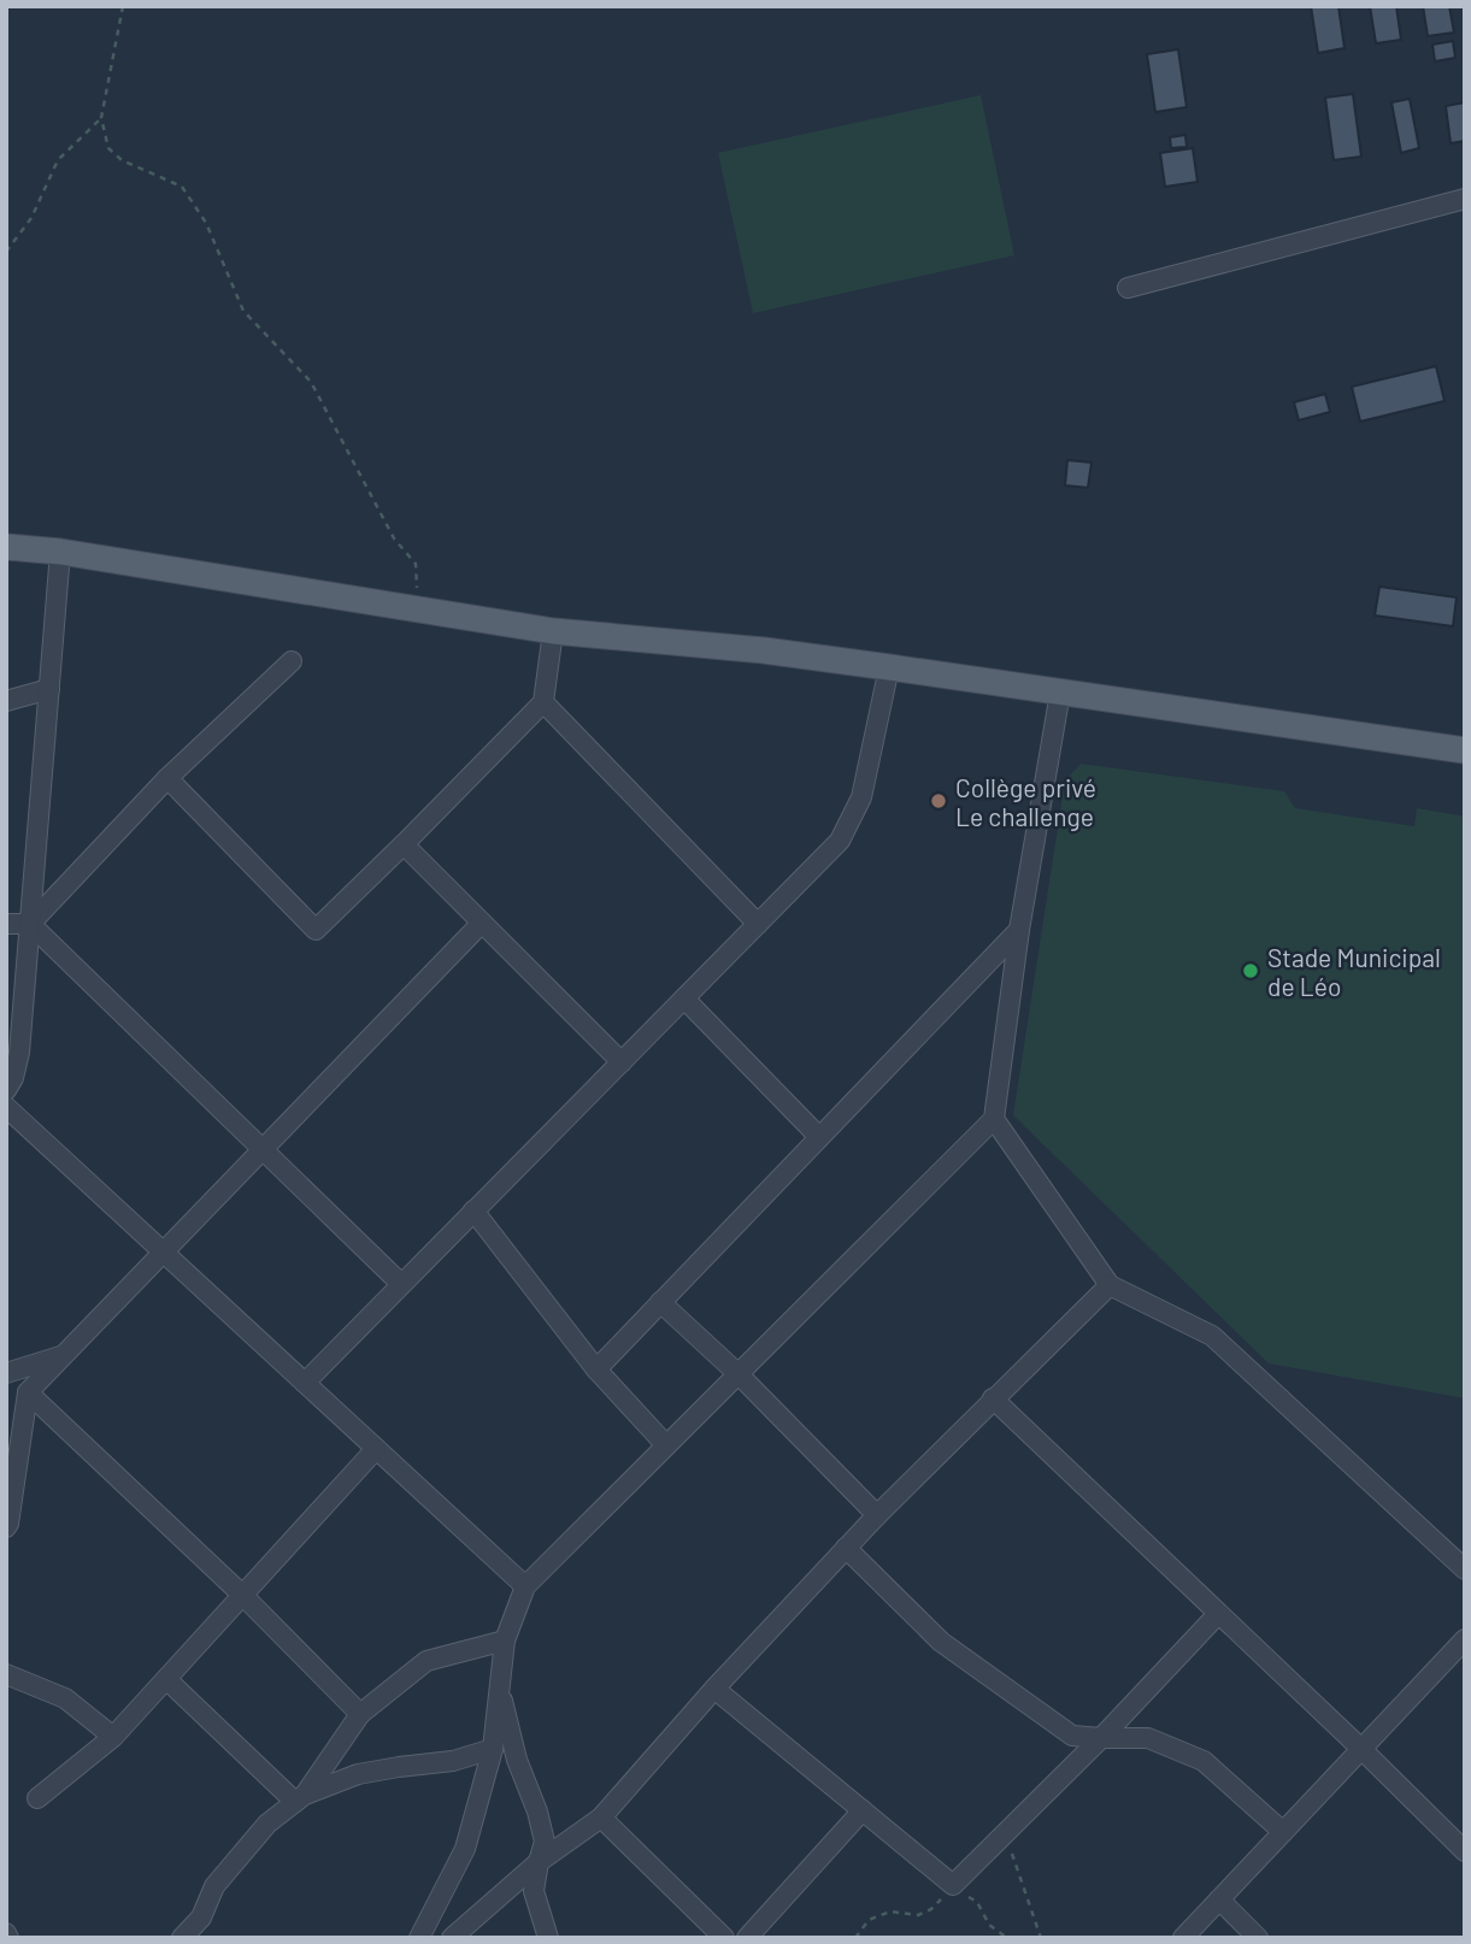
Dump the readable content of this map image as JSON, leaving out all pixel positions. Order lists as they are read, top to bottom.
{
  "places": ["Collège privé Le challenge", "Stade Municipal de Léo"]
}
